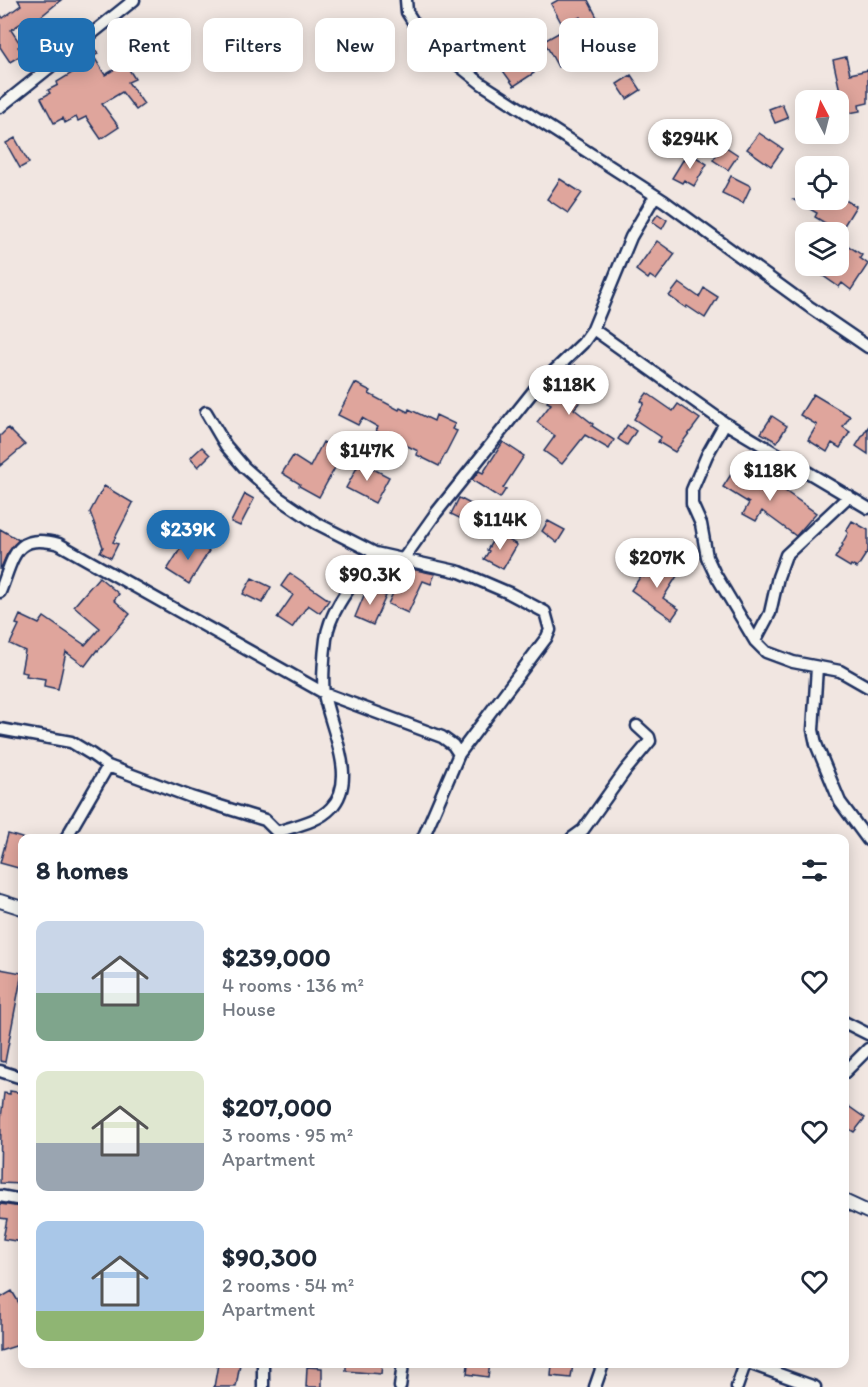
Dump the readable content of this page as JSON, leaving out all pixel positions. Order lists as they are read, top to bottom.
{
  "north": "top",
  "page": {
    "chip": [
      "Buy",
      "Rent",
      "Filters",
      "New",
      "Apartment",
      "House"
    ],
    "price": [
      "$294K",
      "$118K",
      "$147K",
      "$118K",
      "$114K",
      "$239K",
      "$207K",
      "$90.3K"
    ],
    "heading": "8 homes",
    "list": [
      {
        "name": "$239,000",
        "note": "4 rooms · 136 m² · House"
      },
      {
        "name": "$207,000",
        "note": "3 rooms · 95 m² · Apartment"
      },
      {
        "name": "$90,300",
        "note": "2 rooms · 54 m² · Apartment"
      }
    ]
  }
}
